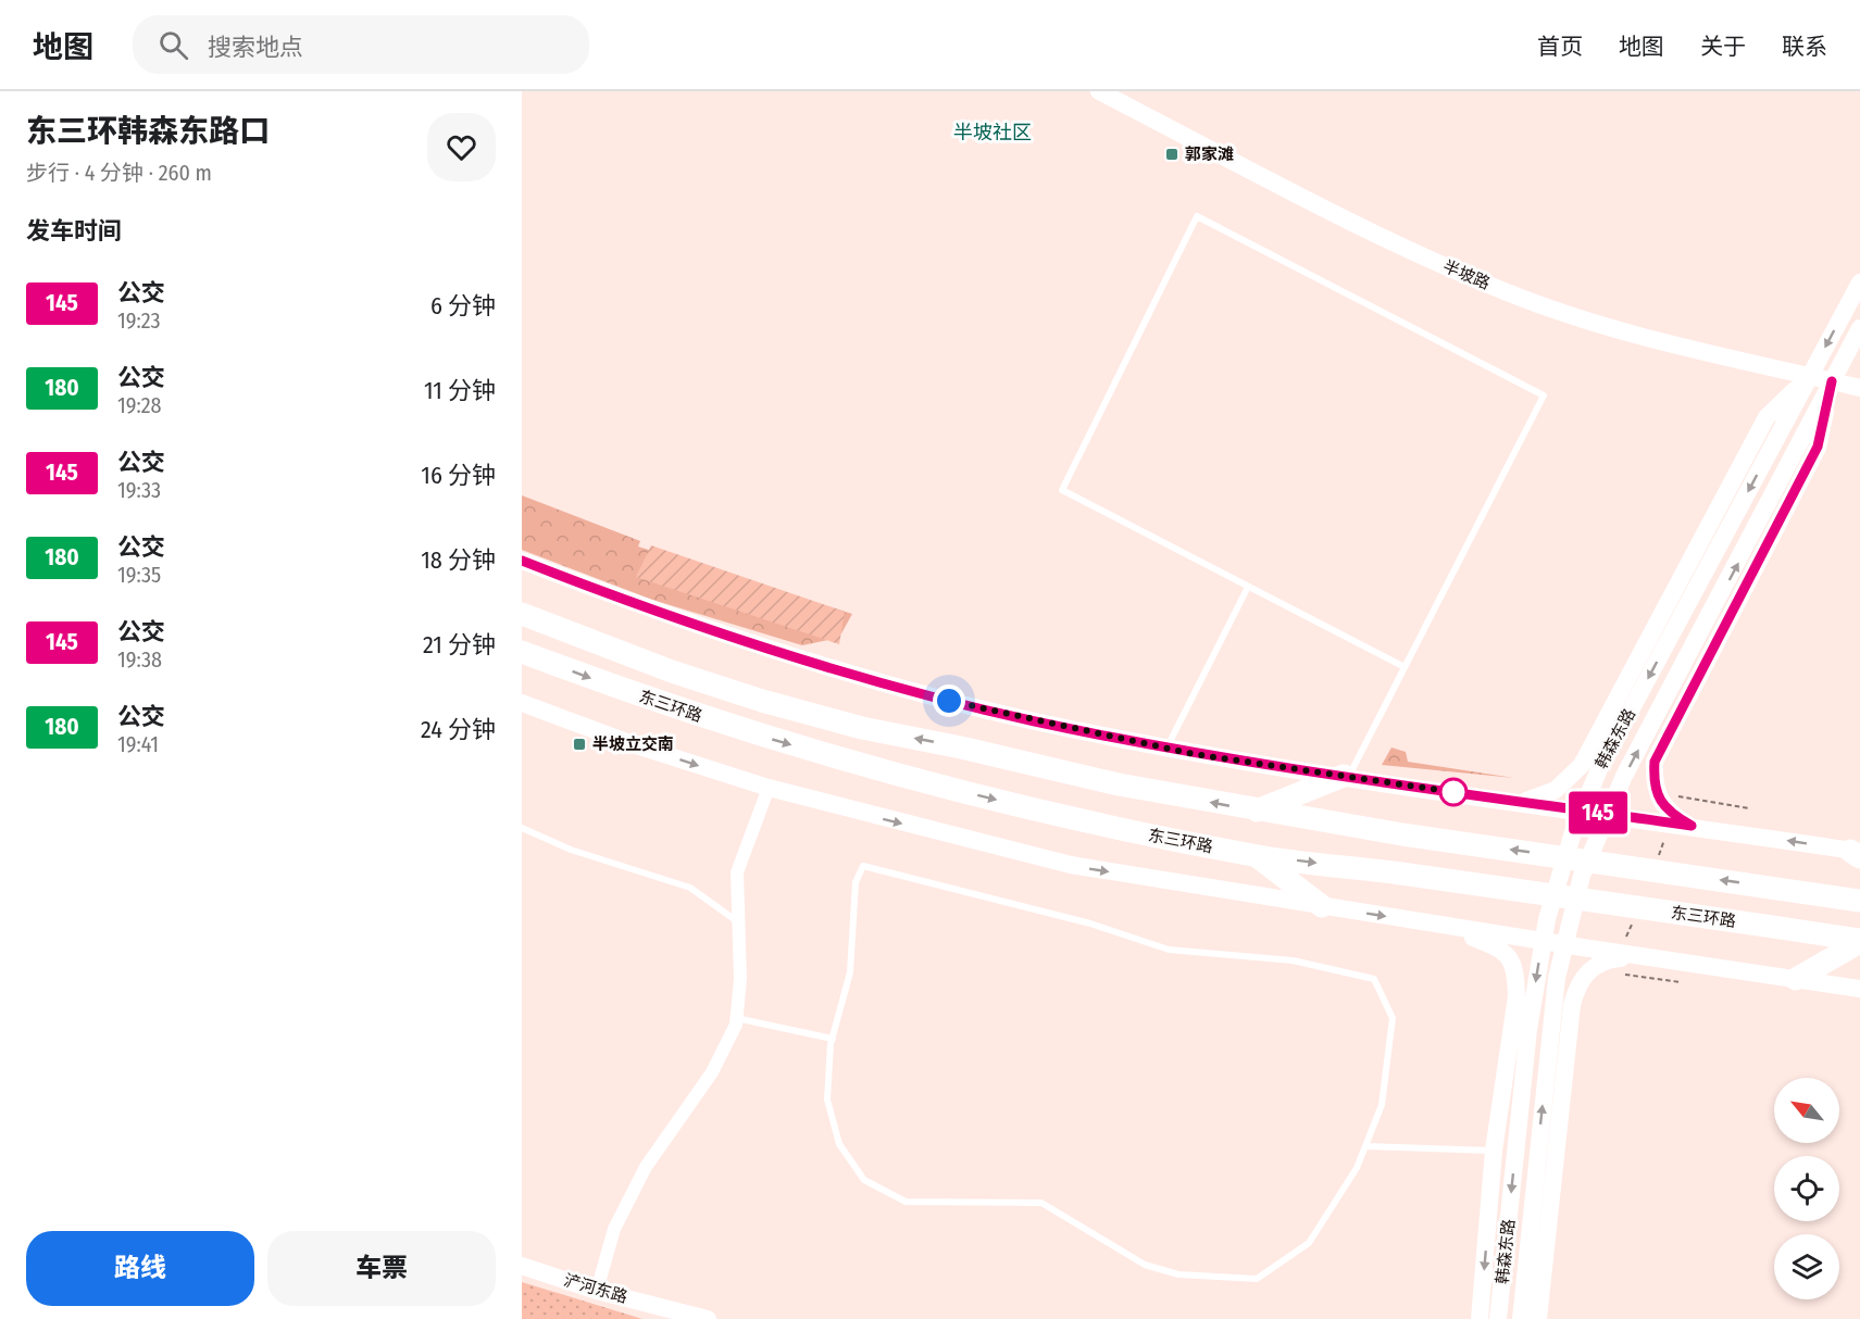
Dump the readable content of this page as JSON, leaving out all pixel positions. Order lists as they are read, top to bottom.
{
  "streets": {
    "highway": ["东三环路"],
    "main road": ["半坡路", "韩森东路", "浐河东路"]
  },
  "crossings": [
    ["半坡路", "韩森东路"]
  ],
  "districts": ["半坡社区"],
  "places": {
    "transit": ["郭家滩", "半坡立交南"]
  },
  "lines": ["bus line 145"],
  "north": "top left",
  "page": {
    "header": "地图",
    "search": "搜索地点",
    "nav": [
      "首页",
      "地图",
      "关于",
      "联系"
    ],
    "heading": [
      ["东三环韩森东路口", "步行 · 4 分钟 · 260 m"],
      "发车时间"
    ],
    "on_map": "145",
    "list": [
      {
        "mark": "145",
        "name": "公交",
        "note": "19:23",
        "value": "6 分钟"
      },
      {
        "mark": "180",
        "name": "公交",
        "note": "19:28",
        "value": "11 分钟"
      },
      {
        "mark": "145",
        "name": "公交",
        "note": "19:33",
        "value": "16 分钟"
      },
      {
        "mark": "180",
        "name": "公交",
        "note": "19:35",
        "value": "18 分钟"
      },
      {
        "mark": "145",
        "name": "公交",
        "note": "19:38",
        "value": "21 分钟"
      },
      {
        "mark": "180",
        "name": "公交",
        "note": "19:41",
        "value": "24 分钟"
      }
    ],
    "buttons": ["路线", "车票"]
  }
}
